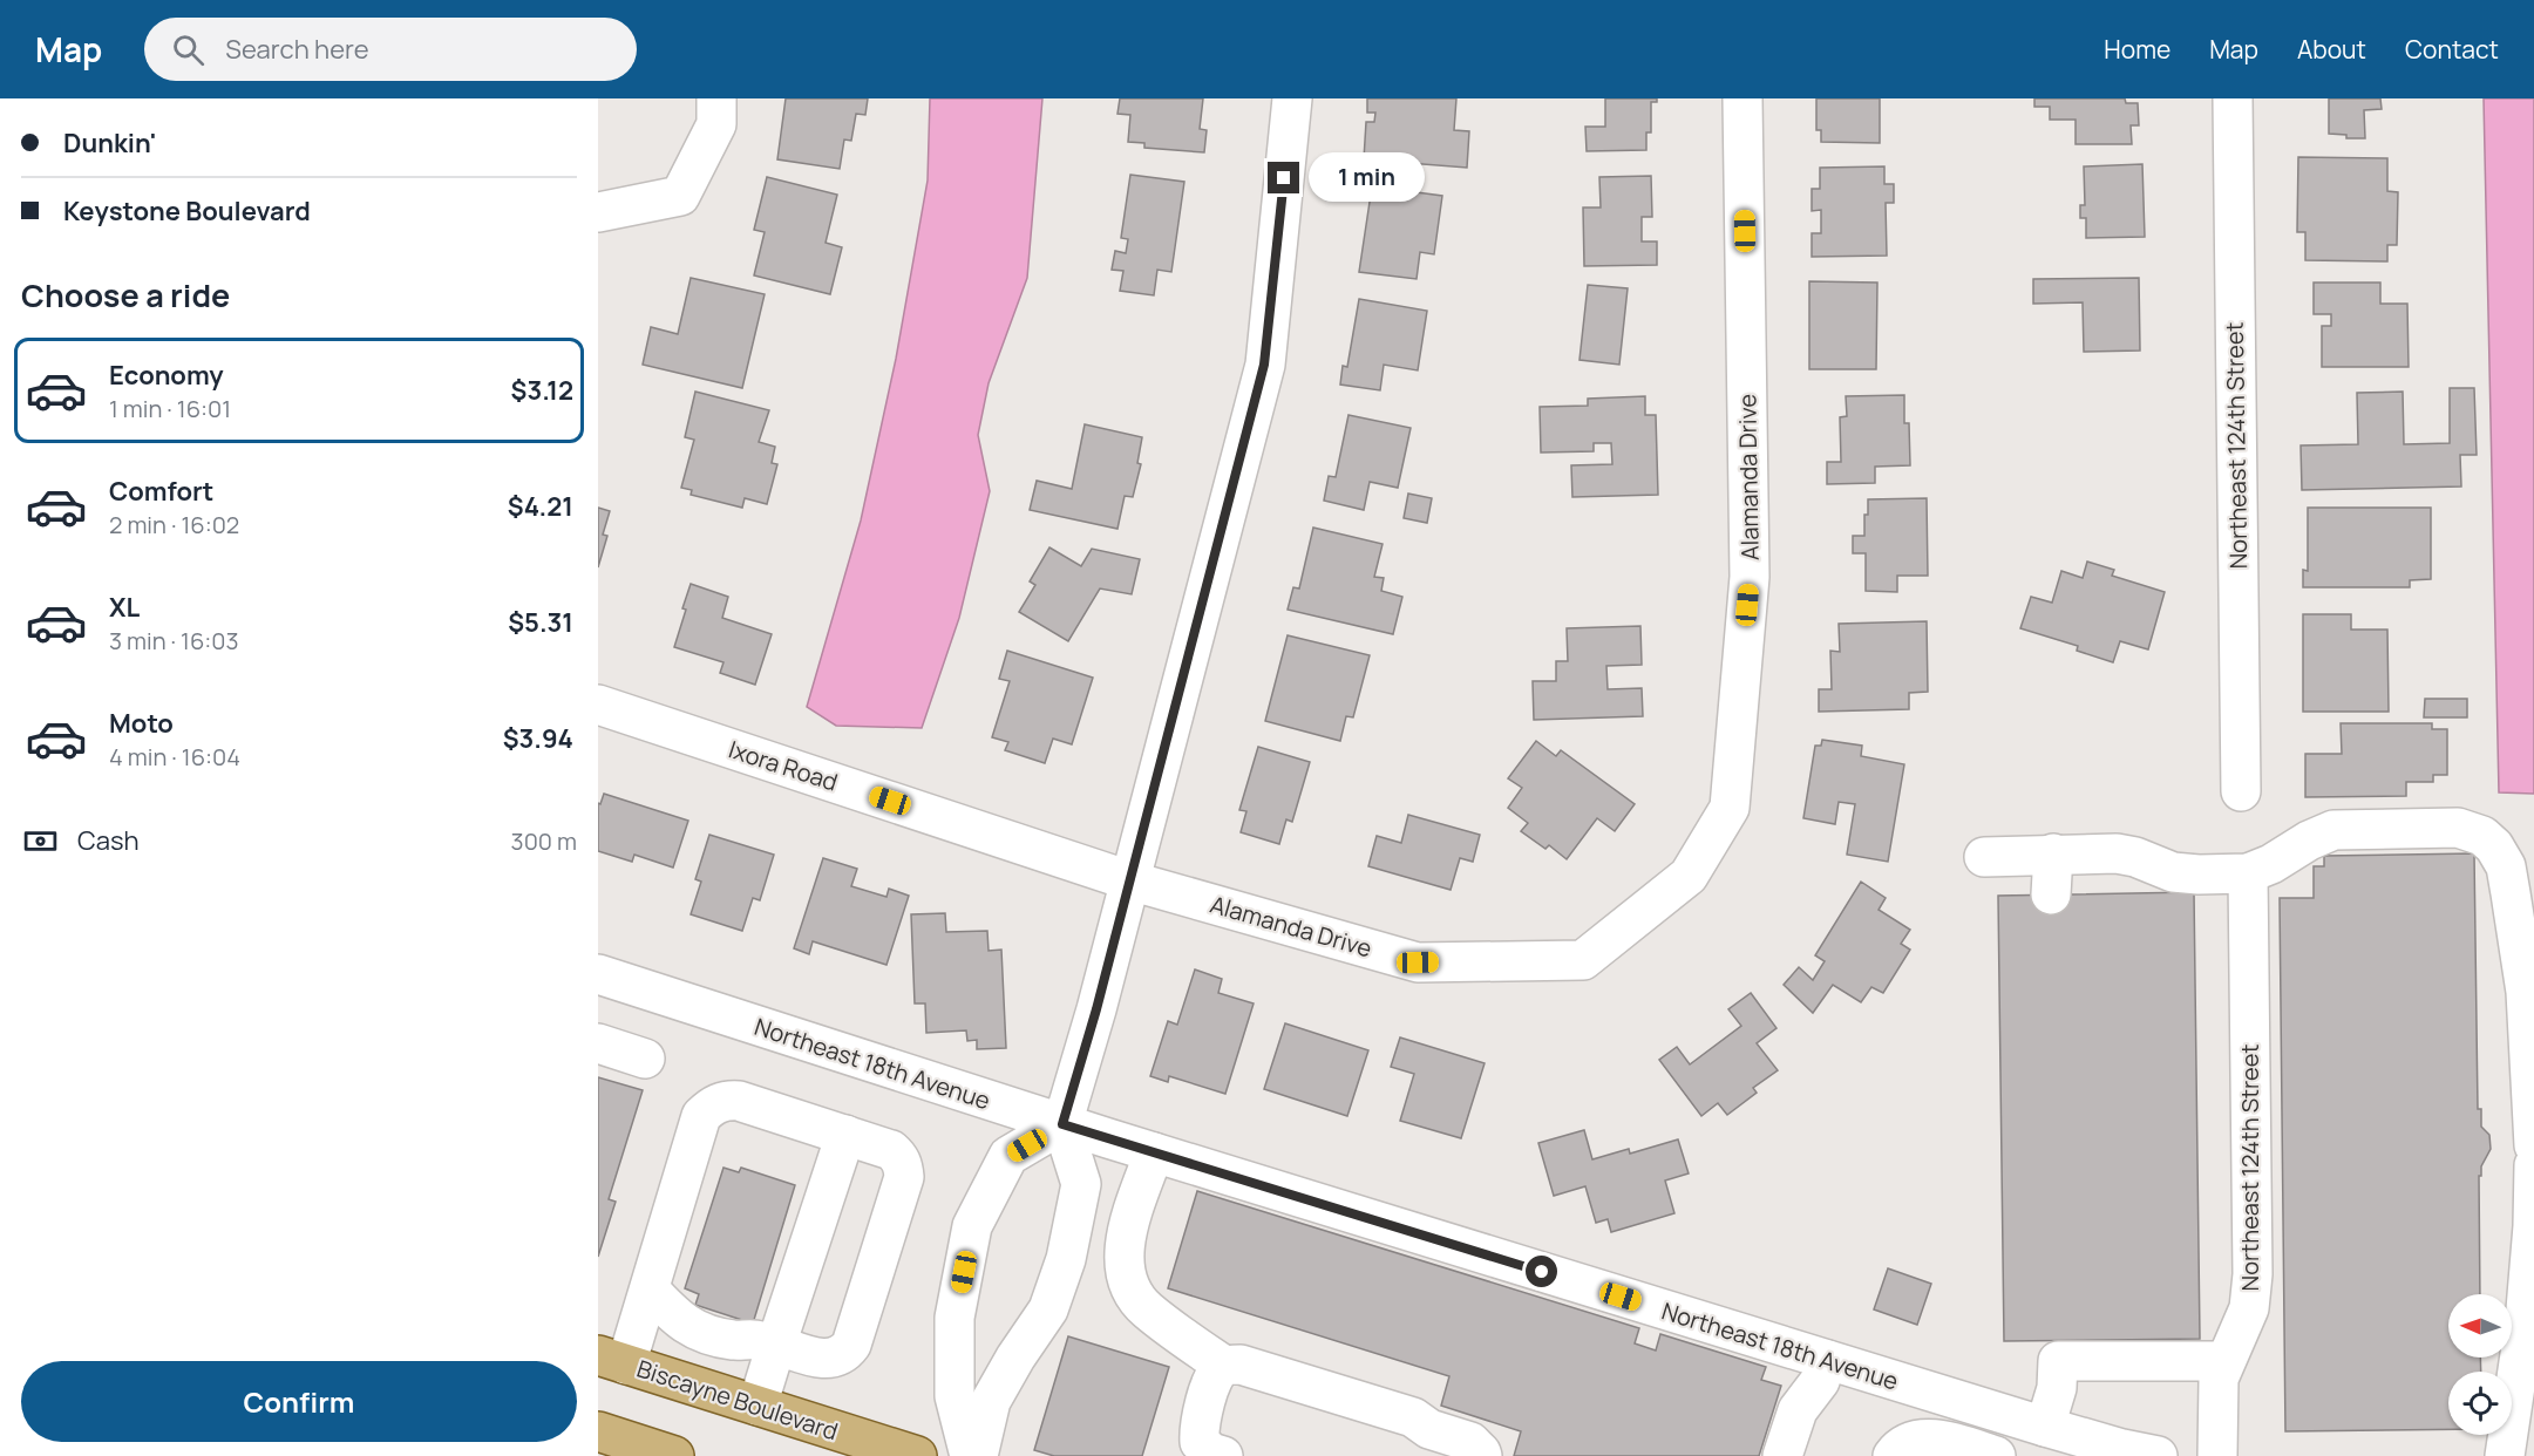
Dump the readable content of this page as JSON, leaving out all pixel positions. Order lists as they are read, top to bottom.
{
  "streets": {
    "main road": ["Biscayne Boulevard"],
    "street": [
      "Northeast 124th Street",
      "Alamanda Drive",
      "Ixora Road",
      "Northeast 18th Avenue"
    ]
  },
  "crossings": [
    ["Alamanda Drive", "Ixora Road"]
  ],
  "north": "left",
  "page": {
    "header": "Map",
    "search": "Search here",
    "nav": [
      "Home",
      "Map",
      "About",
      "Contact"
    ],
    "banner": ["Dunkin'", "Keystone Boulevard"],
    "bubble": "1 min",
    "heading": "Choose a ride",
    "list": [
      {
        "name": "Economy",
        "note": "1 min · 16:01",
        "value": "$3.12"
      },
      {
        "name": "Comfort",
        "note": "2 min · 16:02",
        "value": "$4.21"
      },
      {
        "name": "XL",
        "note": "3 min · 16:03",
        "value": "$5.31"
      },
      {
        "name": "Moto",
        "note": "4 min · 16:04",
        "value": "$3.94"
      }
    ],
    "pay": ["Cash", "300 m"],
    "buttons": "Confirm"
  }
}
